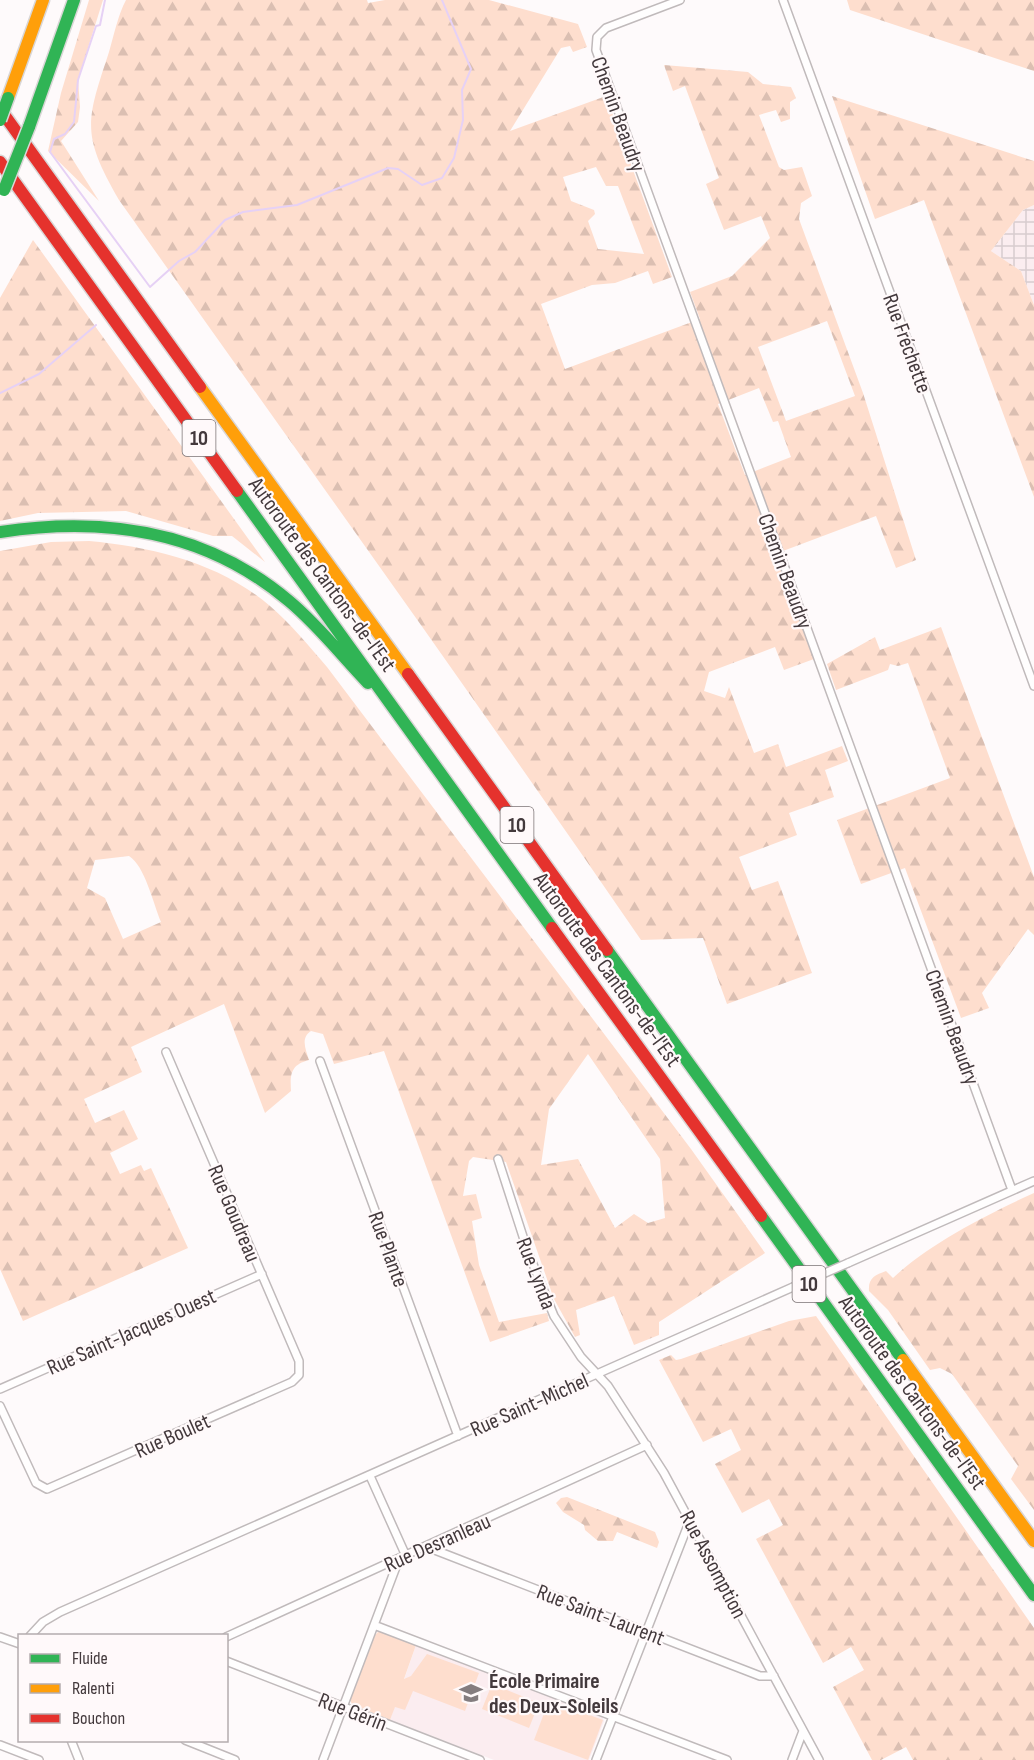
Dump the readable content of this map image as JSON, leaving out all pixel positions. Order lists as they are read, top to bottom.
{
  "streets": {
    "highway": ["10", "Autoroute des Cantons-de-l'Est"],
    "street": [
      "Chemin Beaudry",
      "Rue Fréchette",
      "Rue Goudreau",
      "Rue Plante",
      "Rue Lynda",
      "Rue Saint-Jacques Ouest",
      "Rue Saint-Michel",
      "Rue Boulet",
      "Rue Desranleau",
      "Rue Assomption",
      "Rue Saint-Laurent",
      "Rue Gérin"
    ]
  },
  "crossings": [
    ["Chemin Beaudry", "Rue Saint-Michel"],
    ["Rue Goudreau", "Rue Saint-Jacques Ouest"],
    ["Rue Goudreau", "Rue Boulet"],
    ["Rue Plante", "Rue Saint-Michel"],
    ["Rue Lynda", "Rue Saint-Michel"],
    ["Rue Lynda", "Rue Assomption"],
    ["Rue Saint-Michel", "Rue Assomption"],
    ["Rue Desranleau", "Rue Assomption"],
    ["Rue Desranleau", "Rue Saint-Laurent"],
    ["Rue Assomption", "Rue Saint-Laurent"]
  ],
  "places": {
    "school or university": ["École Primaire des Deux-Soleils"]
  },
  "legend": ["Fluide", "Ralenti", "Bouchon"]
}
